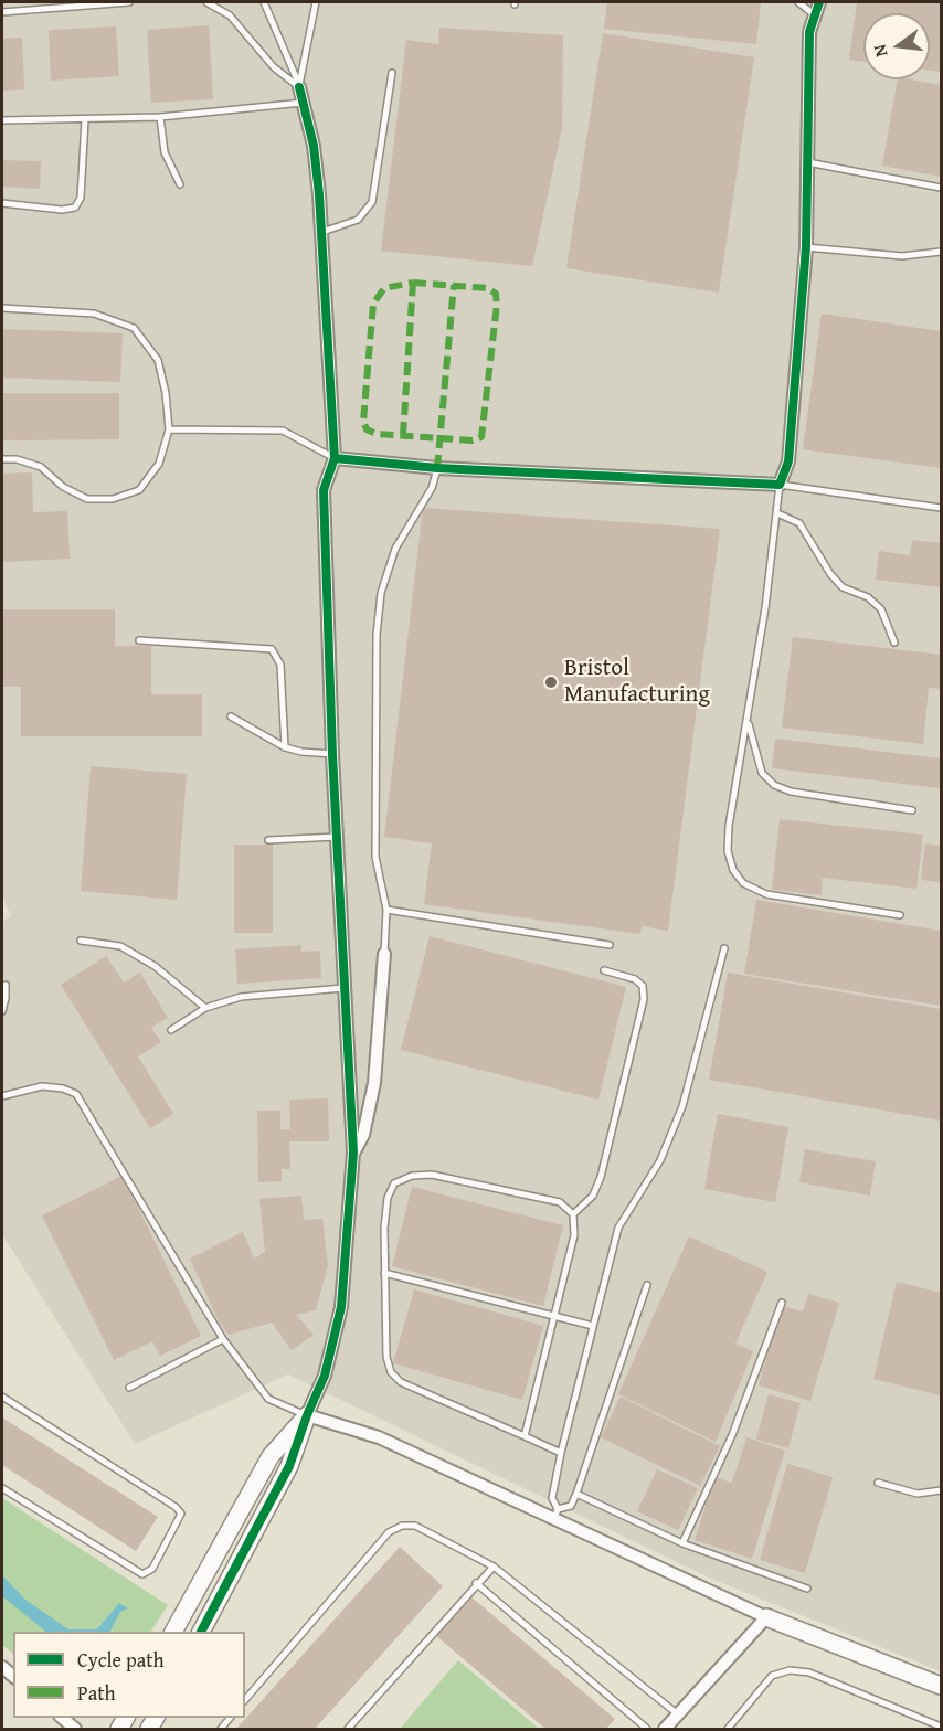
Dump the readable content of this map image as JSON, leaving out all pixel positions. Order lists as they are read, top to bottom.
{
  "places": ["Bristol Manufacturing"],
  "legend": ["Cycle path", "Path"],
  "north": "left"
}
